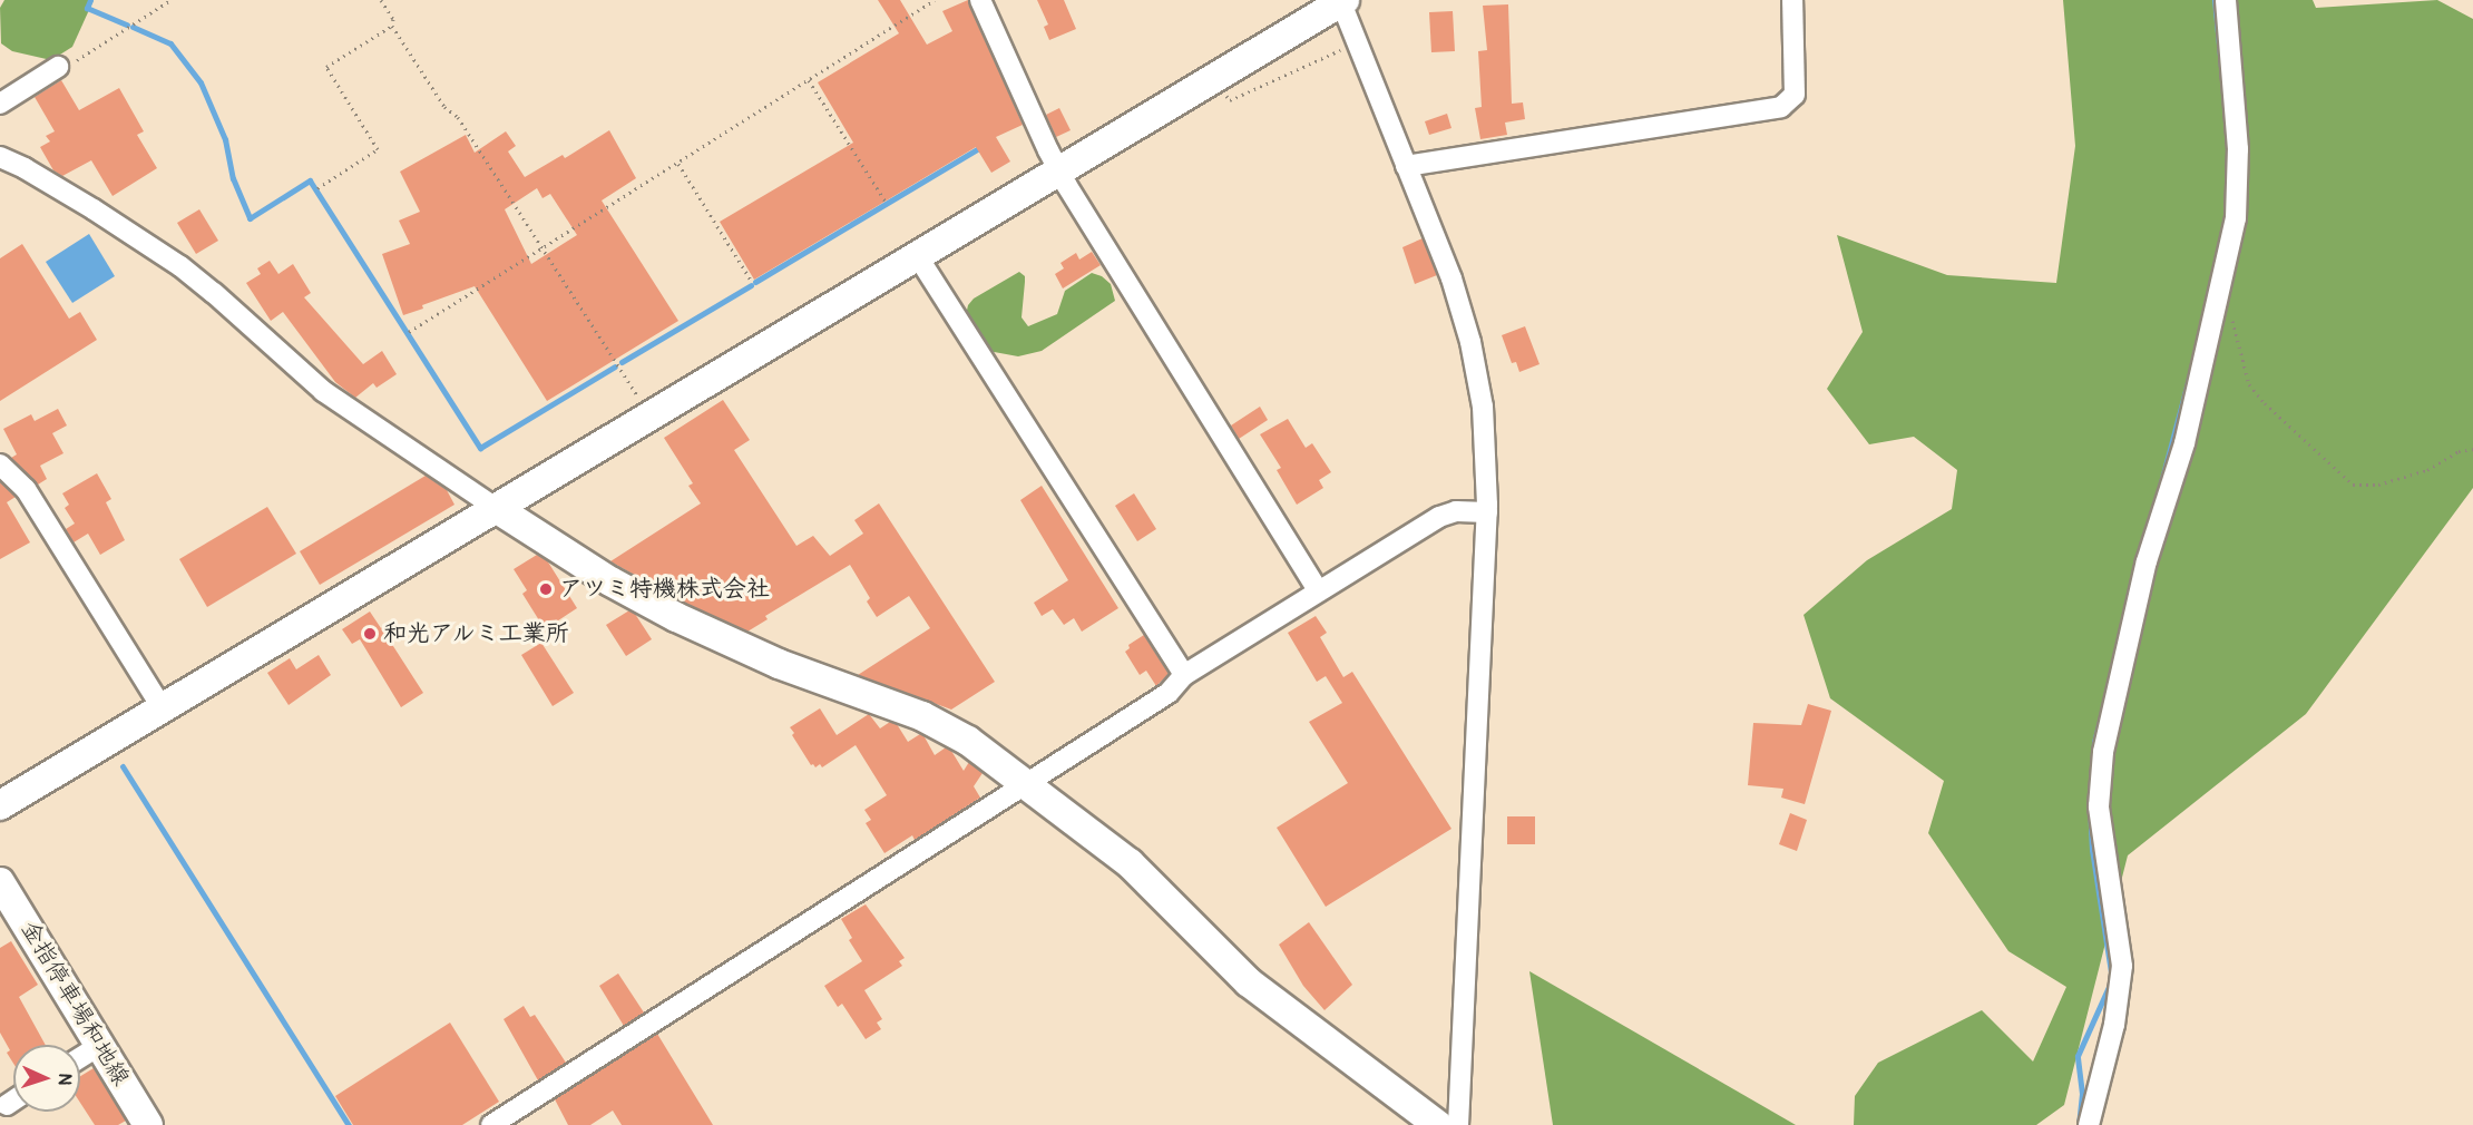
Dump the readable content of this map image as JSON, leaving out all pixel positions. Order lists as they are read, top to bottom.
{
  "streets": {
    "street": ["金指停車場和地線"]
  },
  "places": ["アツミ特機株式会社", "和光アルミ工業所"],
  "north": "right"
}
